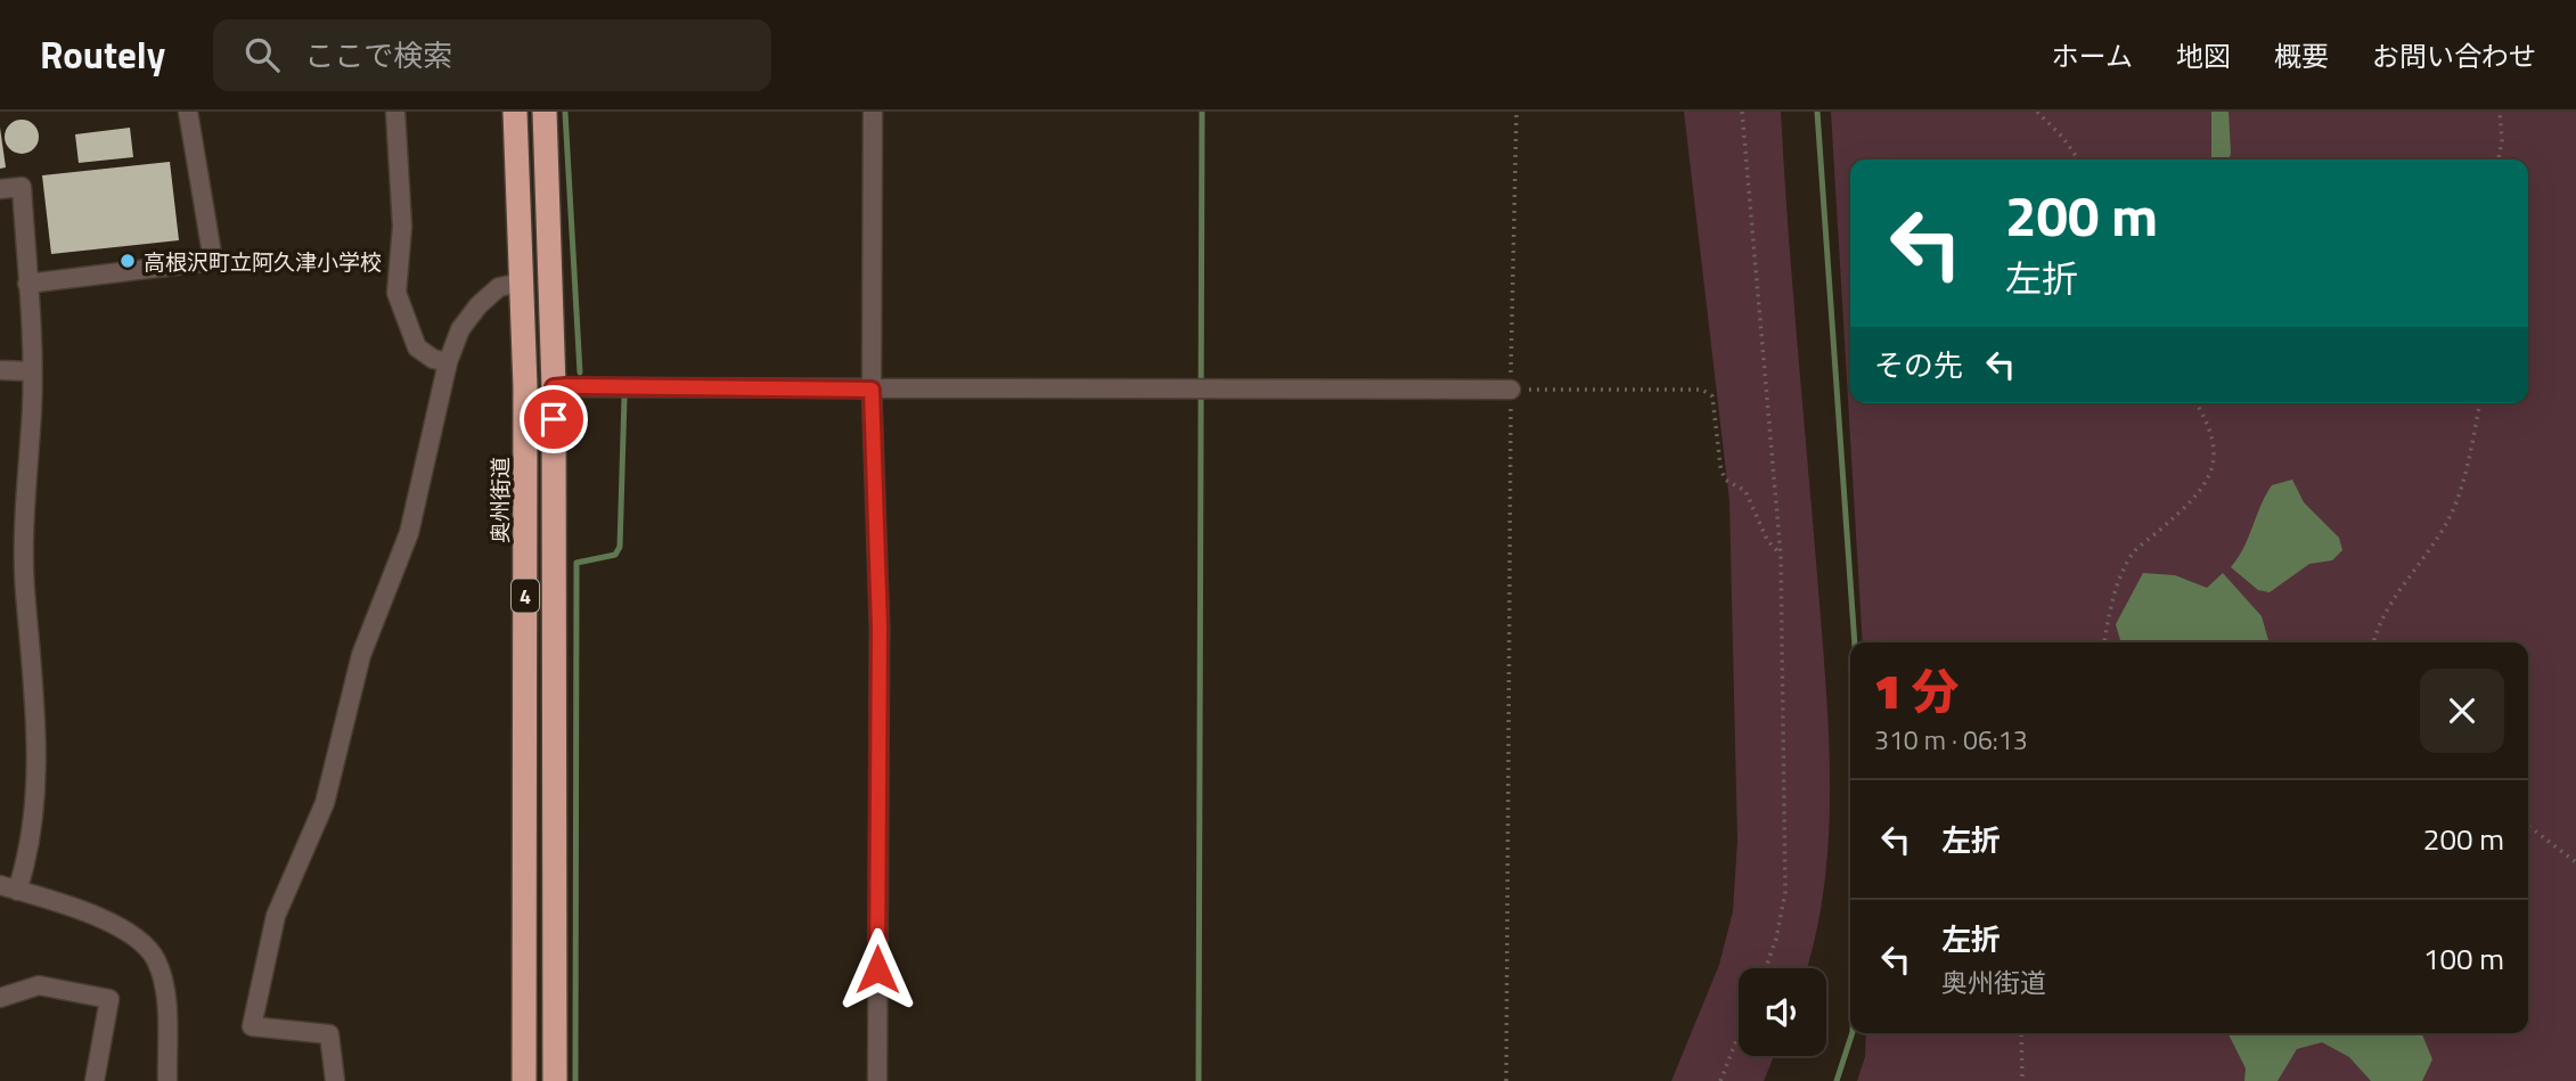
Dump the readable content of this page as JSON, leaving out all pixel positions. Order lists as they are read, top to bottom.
{
  "streets": {
    "highway": ["奥州街道", "4"]
  },
  "places": ["高根沢町立阿久津小学校"],
  "page": {
    "header": "Routely",
    "search": "ここで検索",
    "nav": [
      "ホーム",
      "地図",
      "概要",
      "お問い合わせ"
    ],
    "turn": ["200 m", "左折"],
    "then": "その先",
    "heading": ["1 分", "310 m · 06:13"],
    "list": [
      {
        "name": "左折",
        "value": "200 m"
      },
      {
        "name": "左折",
        "note": "奥州街道",
        "value": "100 m"
      }
    ]
  }
}
